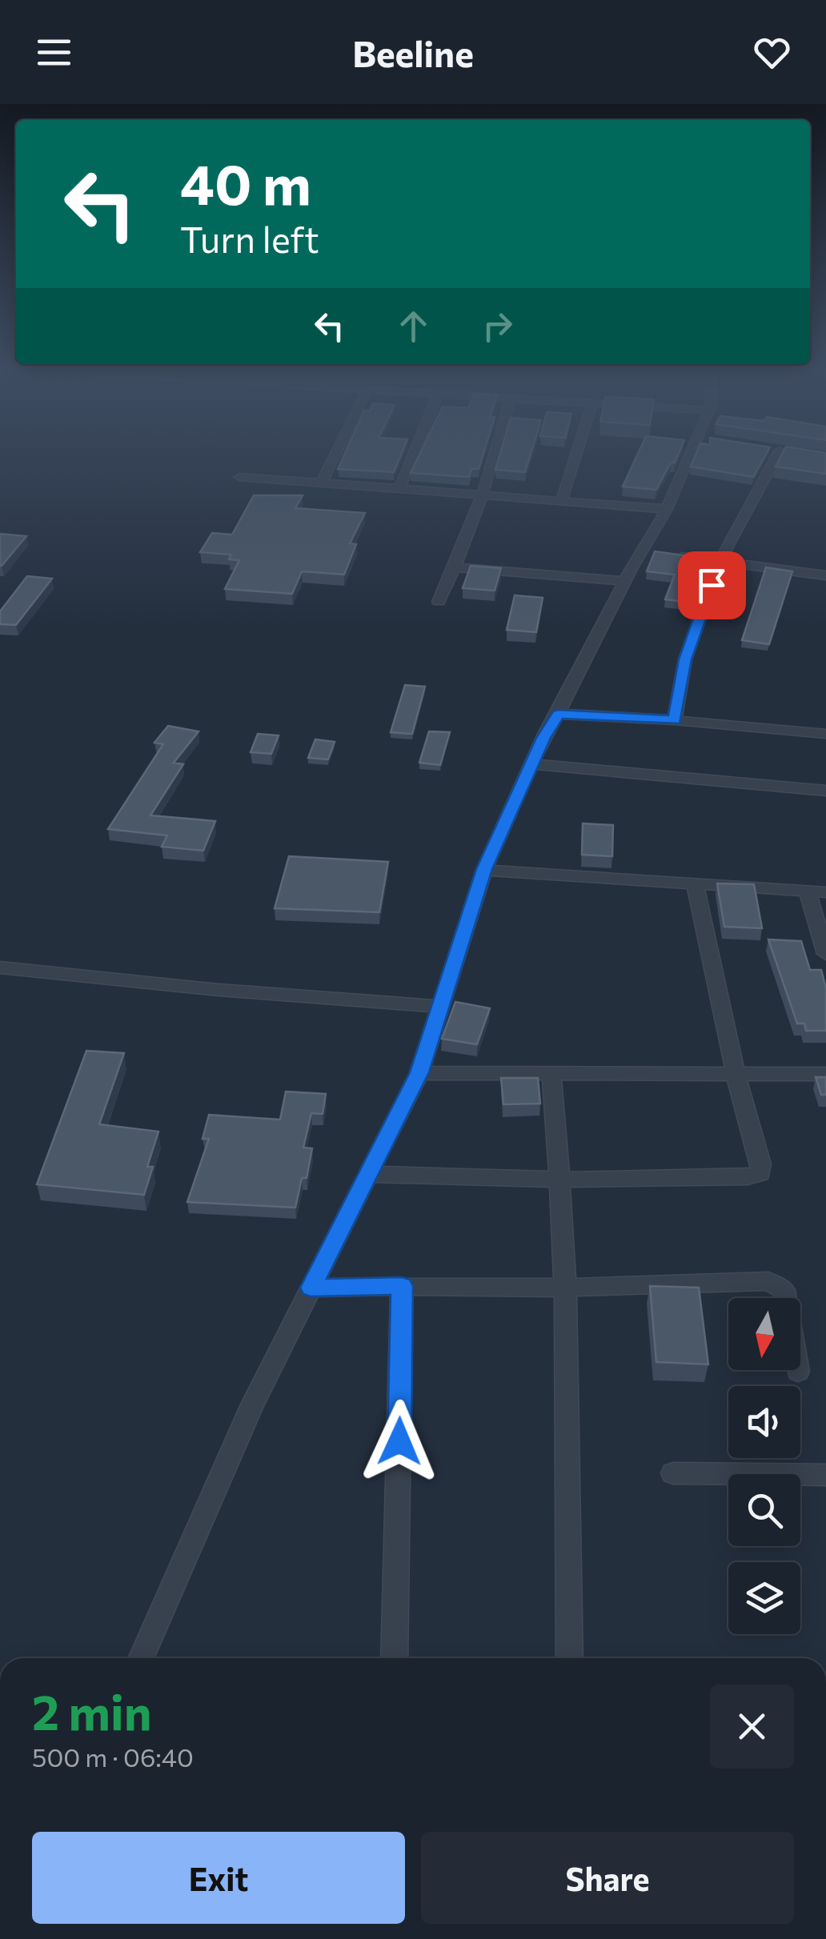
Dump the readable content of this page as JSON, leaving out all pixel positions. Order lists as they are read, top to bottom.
{
  "north": "bottom",
  "page": {
    "header": "Beeline",
    "turn": ["40 m", "Turn left"],
    "heading": ["2 min", "500 m · 06:40"],
    "buttons": ["Exit", "Share"]
  }
}
